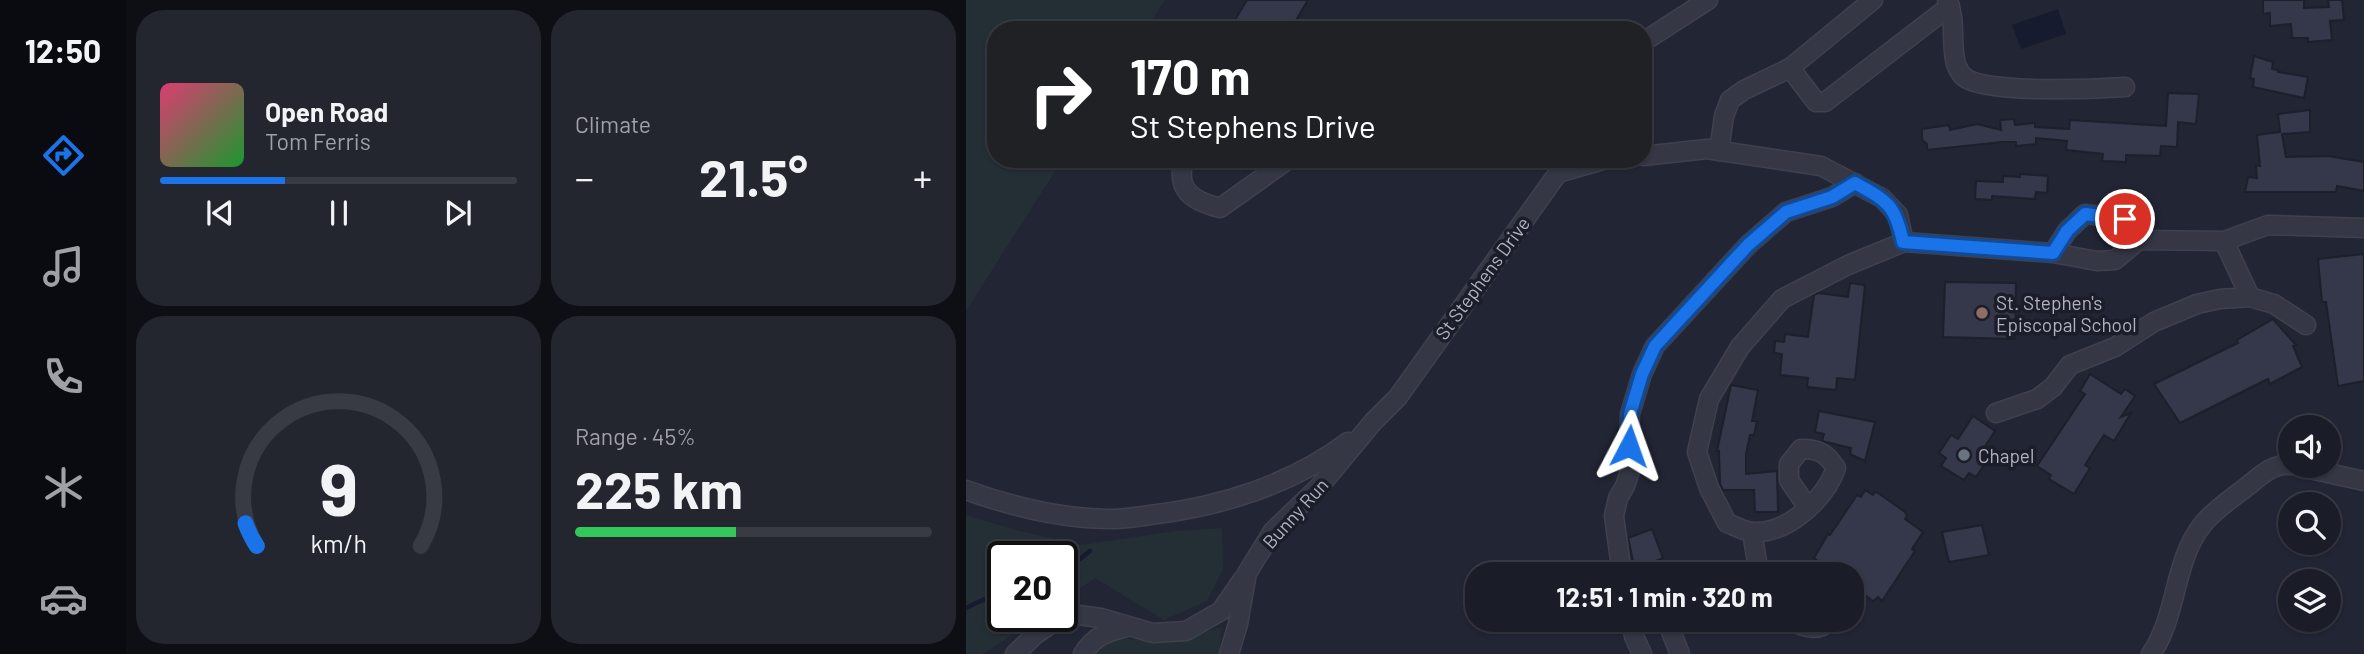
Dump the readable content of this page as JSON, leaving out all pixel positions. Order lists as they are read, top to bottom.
{
  "streets": {
    "street": ["St Stephens Drive", "Bunny Run"]
  },
  "crossings": [
    ["St Stephens Drive", "Bunny Run"]
  ],
  "places": ["St. Stephen's Episcopal School", "Chapel"],
  "page": {
    "tabs": "12:50",
    "tile": [
      "Climate",
      ["Range · 45%", "225 km"]
    ],
    "turn": ["170 m", "St Stephens Drive"],
    "song": ["Open Road", "Tom Ferris"],
    "heat": ["−", "21.5°", "+"],
    "limit": "20",
    "trip": "12:51 · 1 min · 320 m",
    "gauge": ["9", "km/h"]
  }
}
